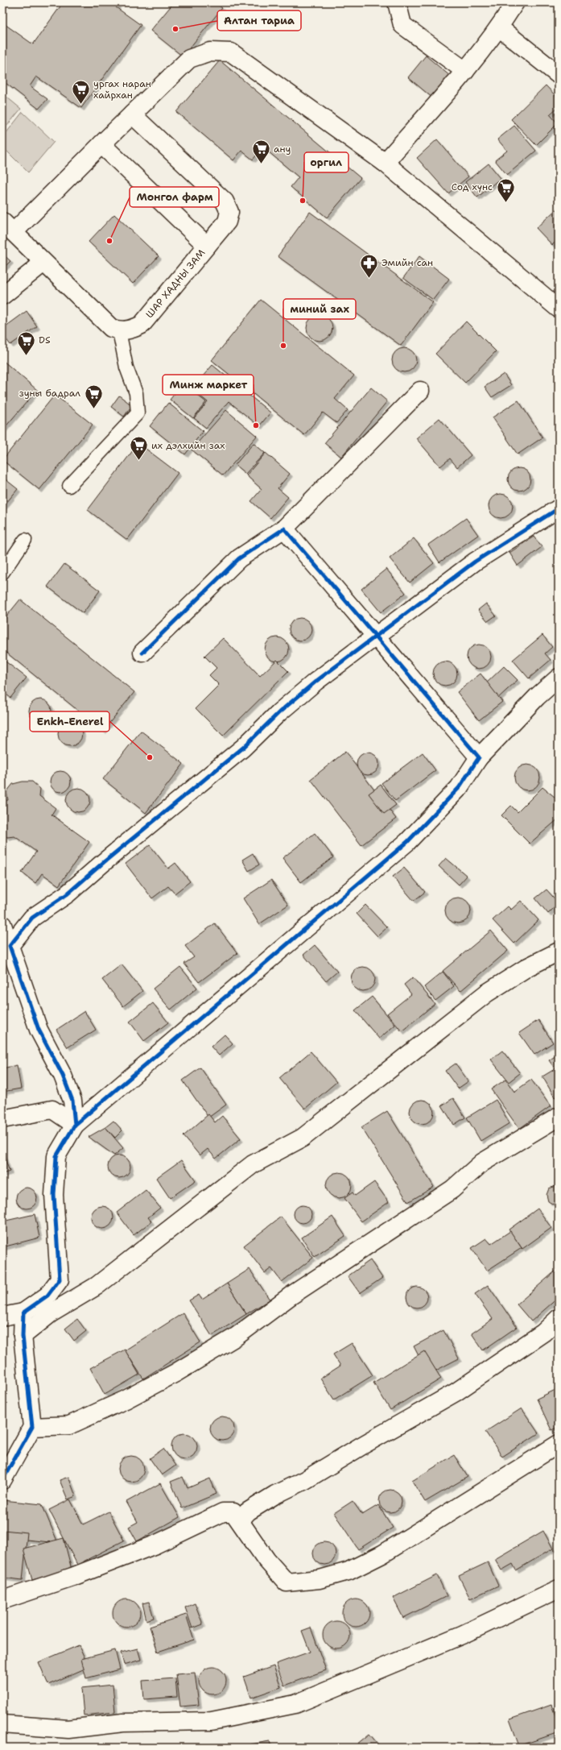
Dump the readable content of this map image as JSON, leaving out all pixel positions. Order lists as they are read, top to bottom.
{
  "streets": {
    "street": ["ШАР ХАДНЫ ЗАМ"]
  },
  "places": {
    "other": [
      "Алтан тариа",
      "оргил",
      "Монгол фарм",
      "миний зах",
      "Минж маркет",
      "Enkh-Enerel"
    ],
    "supermarket": [
      "ургах наран хайрхан",
      "ану",
      "Сод хүнс",
      "DS",
      "зуны бадрал",
      "их дэлхийн зах"
    ],
    "pharmacy": ["Эмийн сан"]
  }
}
